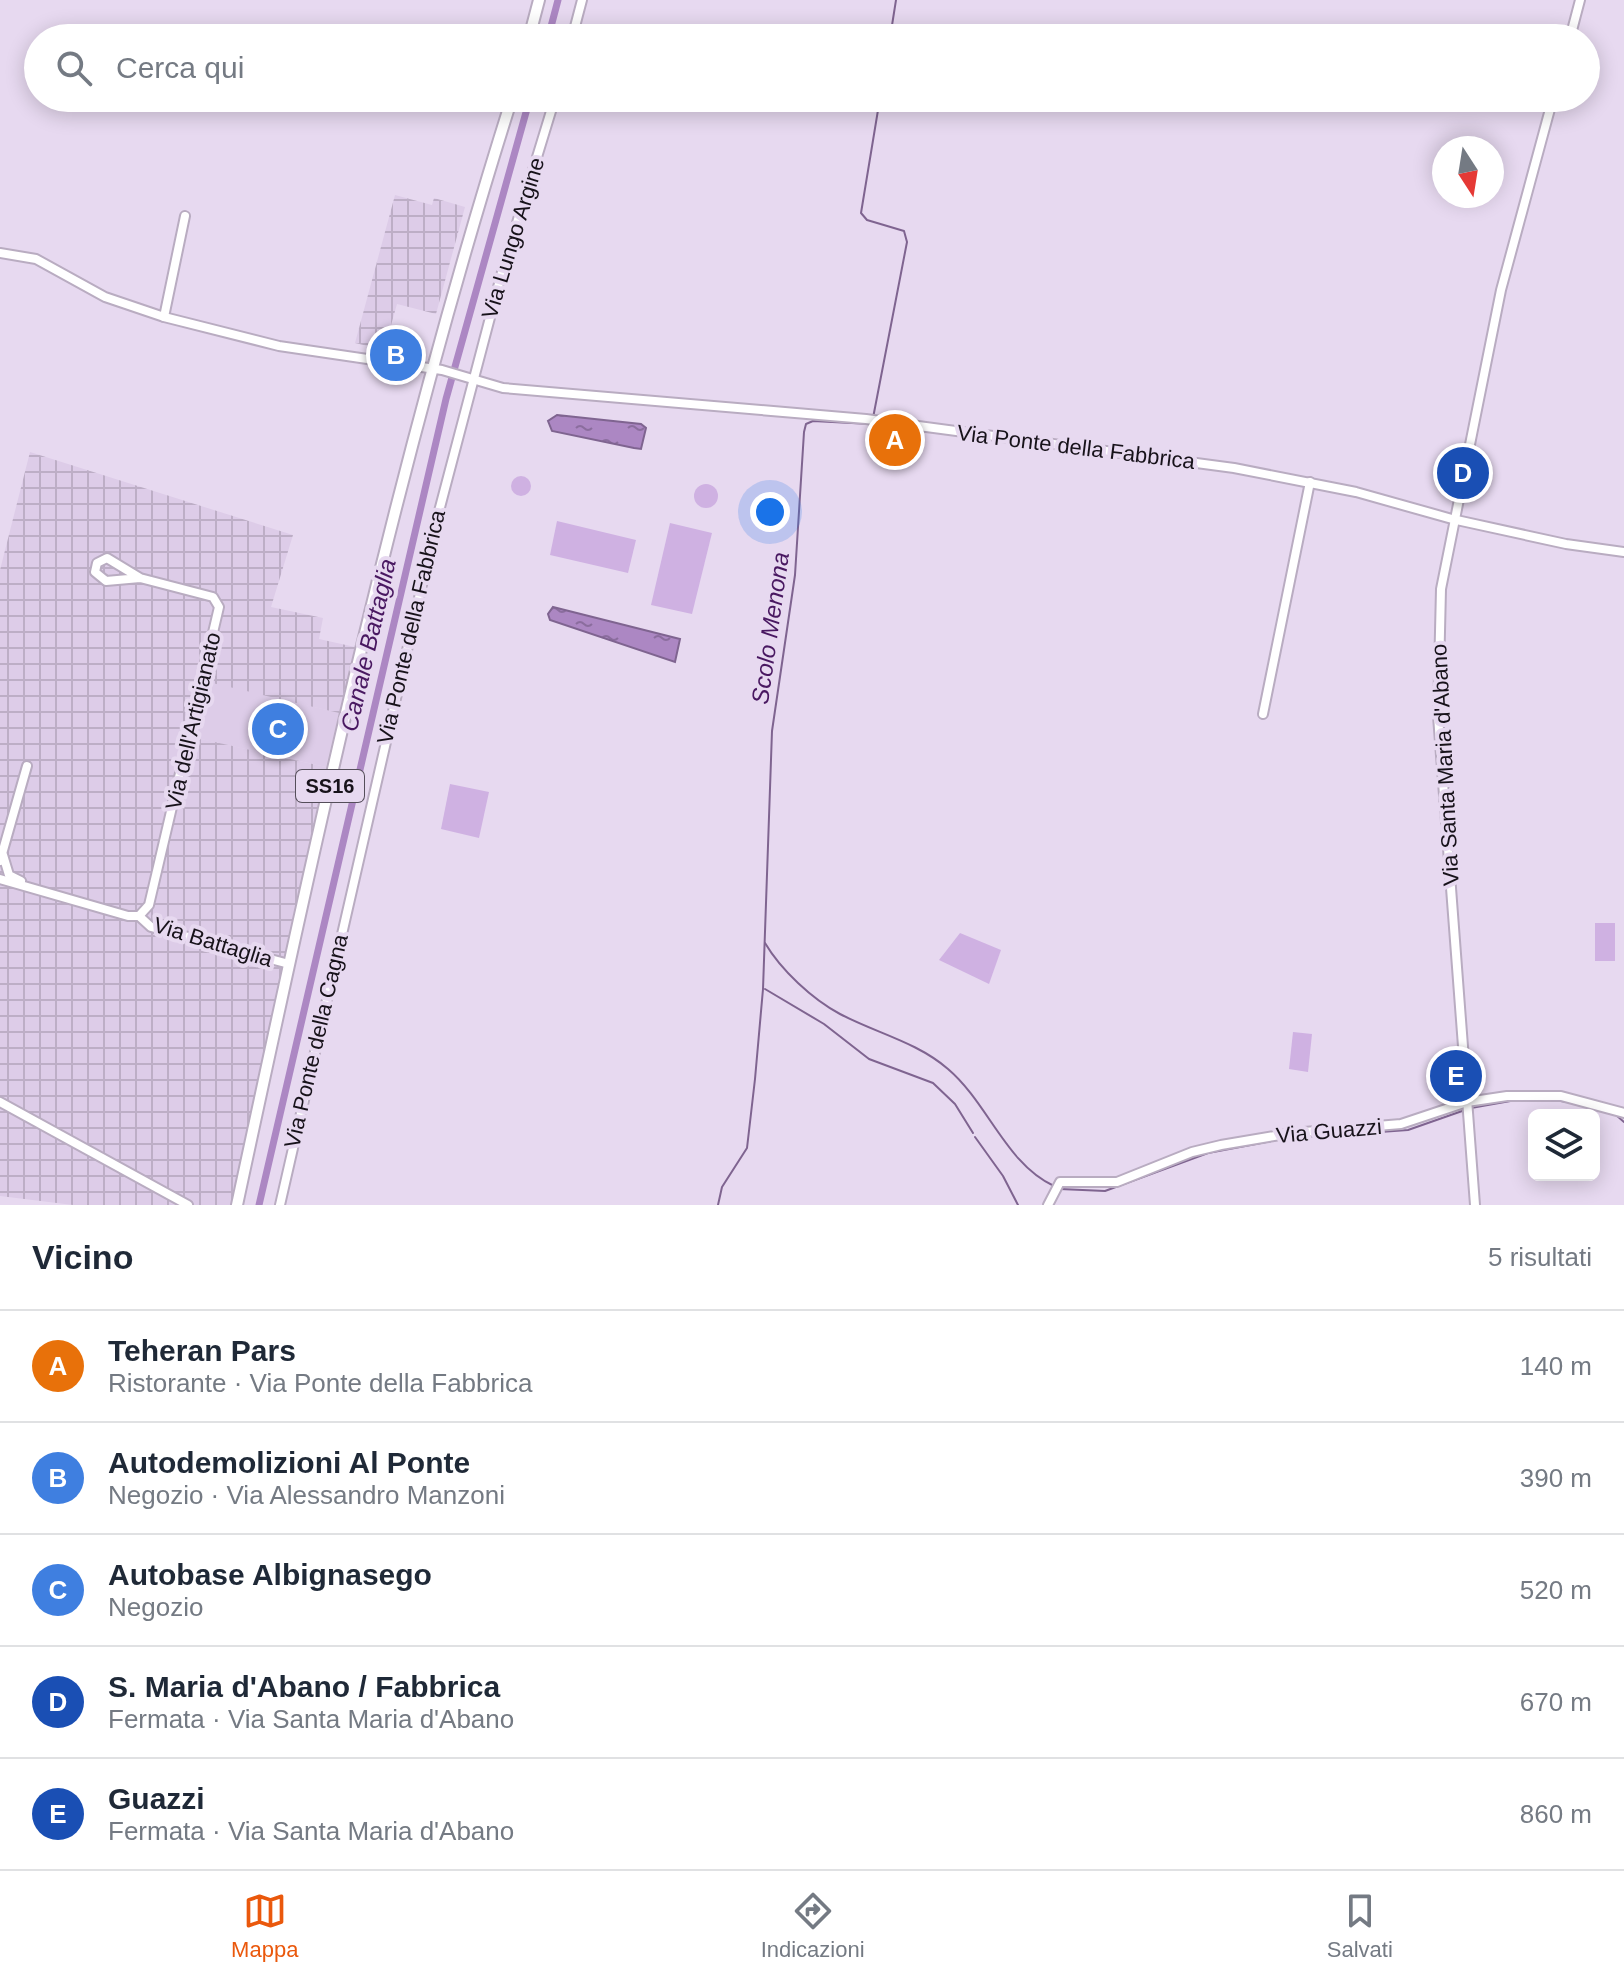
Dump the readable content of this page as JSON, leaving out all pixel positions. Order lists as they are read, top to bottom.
{
  "streets": {
    "main road": ["SS16"],
    "street": [
      "Via Lungo Argine",
      "Via Ponte della Fabbrica",
      "Via dell'Artigianato",
      "Via Santa Maria d'Abano",
      "Via Battaglia",
      "Via Ponte della Cagna",
      "Via Guazzi"
    ]
  },
  "crossings": [
    ["Via Lungo Argine", "Via Ponte della Fabbrica"],
    ["Via Ponte della Fabbrica", "Via Santa Maria d'Abano"],
    ["Via Ponte della Fabbrica", "SS16"],
    ["Via Ponte della Fabbrica", "Via Ponte della Cagna"],
    ["Via dell'Artigianato", "Via Battaglia"],
    ["Via Santa Maria d'Abano", "Via Guazzi"],
    ["SS16", "Via Battaglia"]
  ],
  "water": ["Scolo Menona", "Canale Battaglia"],
  "north": "bottom",
  "page": {
    "search": "Cerca qui",
    "pins": [
      "B",
      "A",
      "D",
      "C",
      "E"
    ],
    "heading": ["Vicino", "5 risultati"],
    "list": [
      {
        "mark": "A",
        "name": "Teheran Pars",
        "note": "Ristorante · Via Ponte della Fabbrica",
        "value": "140 m"
      },
      {
        "mark": "B",
        "name": "Autodemolizioni Al Ponte",
        "note": "Negozio · Via Alessandro Manzoni",
        "value": "390 m"
      },
      {
        "mark": "C",
        "name": "Autobase Albignasego",
        "note": "Negozio",
        "value": "520 m"
      },
      {
        "mark": "D",
        "name": "S. Maria d'Abano / Fabbrica",
        "note": "Fermata · Via Santa Maria d'Abano",
        "value": "670 m"
      },
      {
        "mark": "E",
        "name": "Guazzi",
        "note": "Fermata · Via Santa Maria d'Abano",
        "value": "860 m"
      }
    ],
    "nav": ["Mappa", "Indicazioni", "Salvati"]
  }
}
